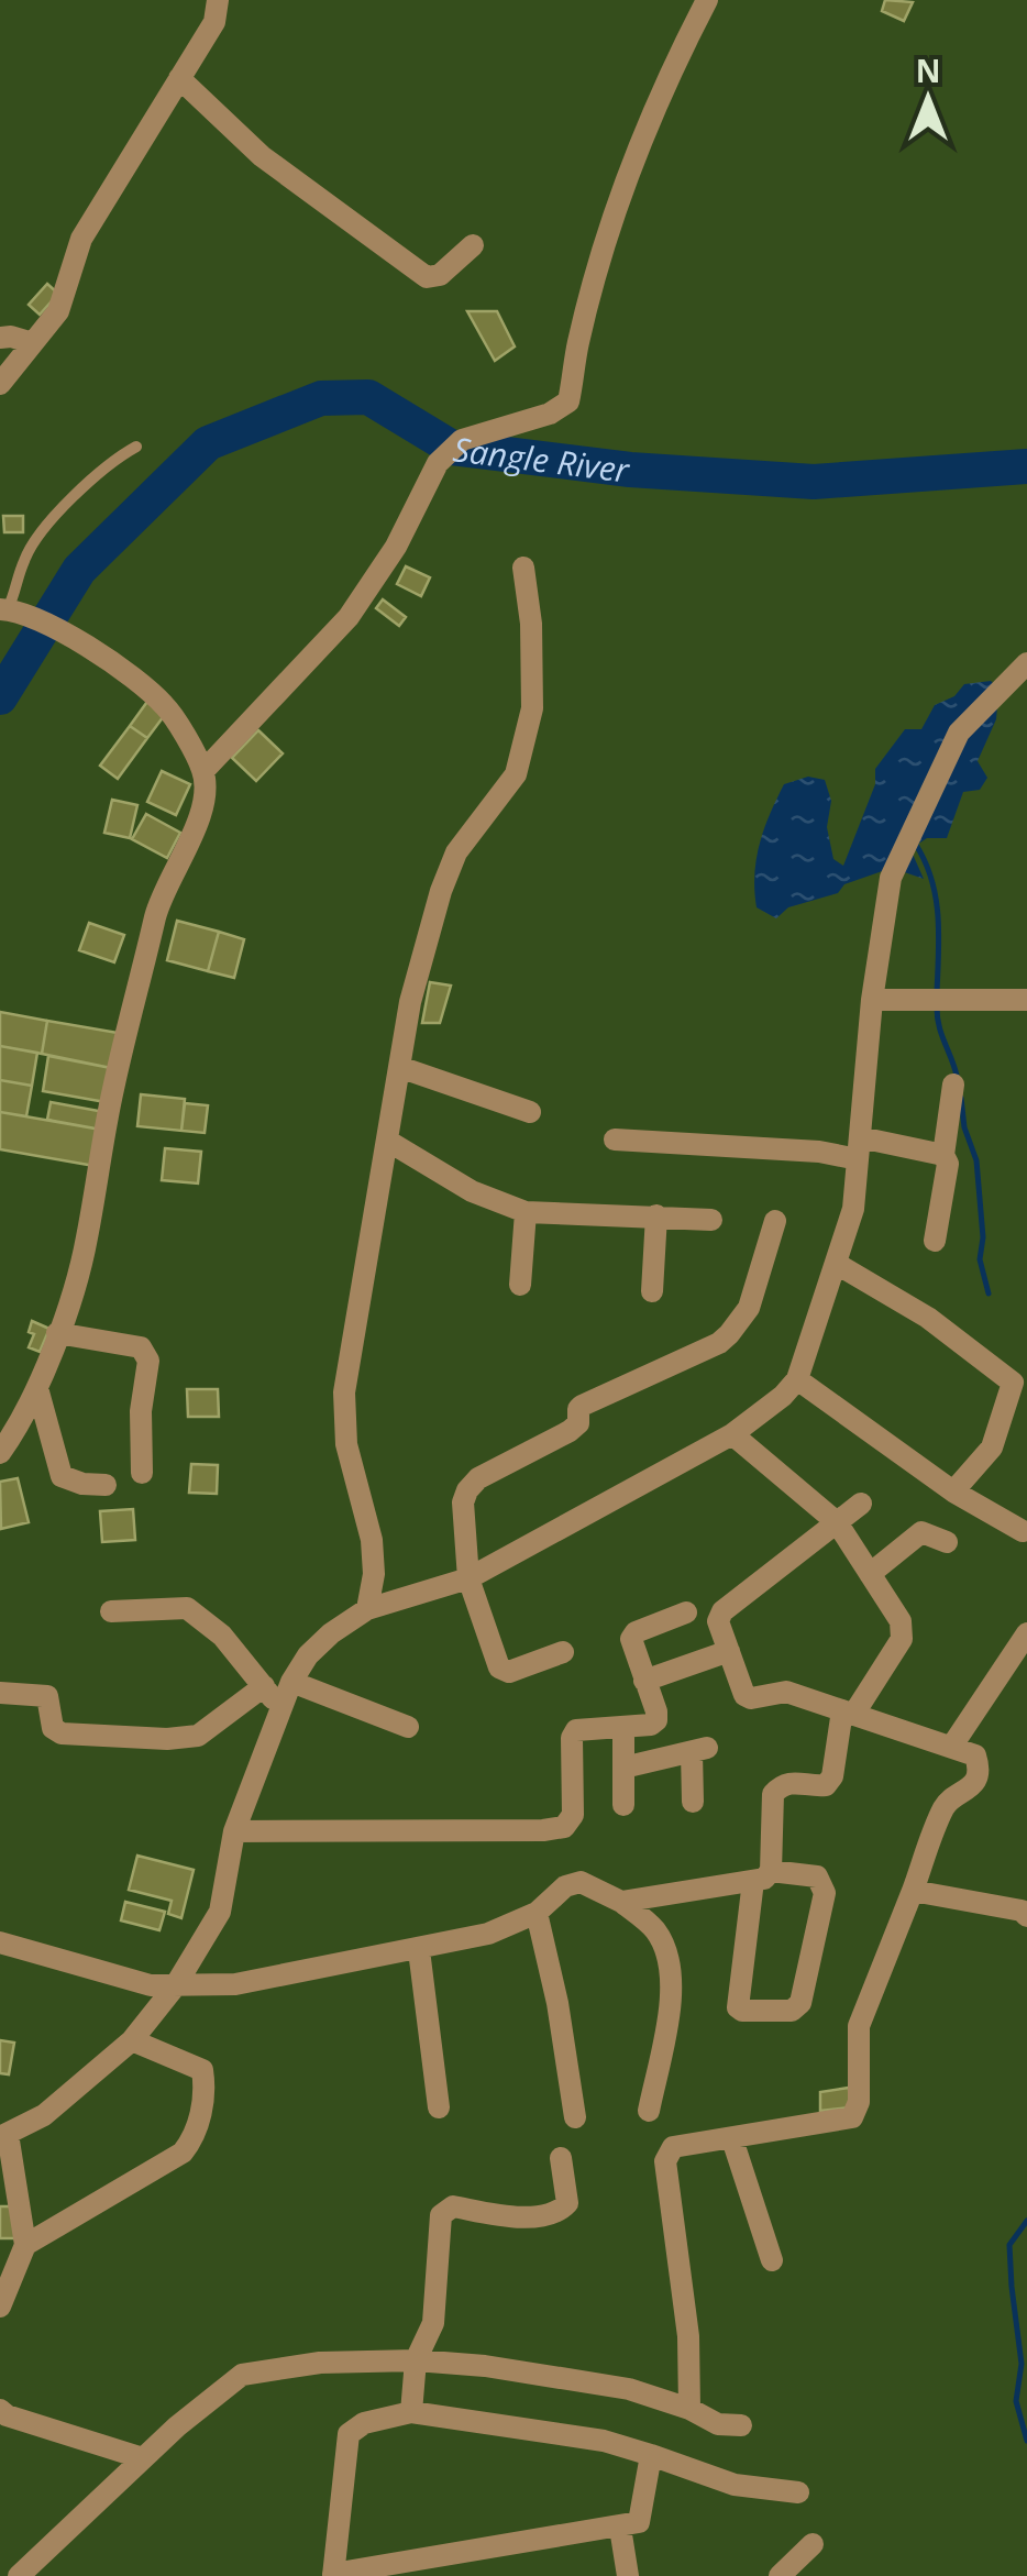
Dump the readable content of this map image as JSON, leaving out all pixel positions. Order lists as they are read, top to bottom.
{
  "water": ["Sangle River"],
  "north": "top"
}
